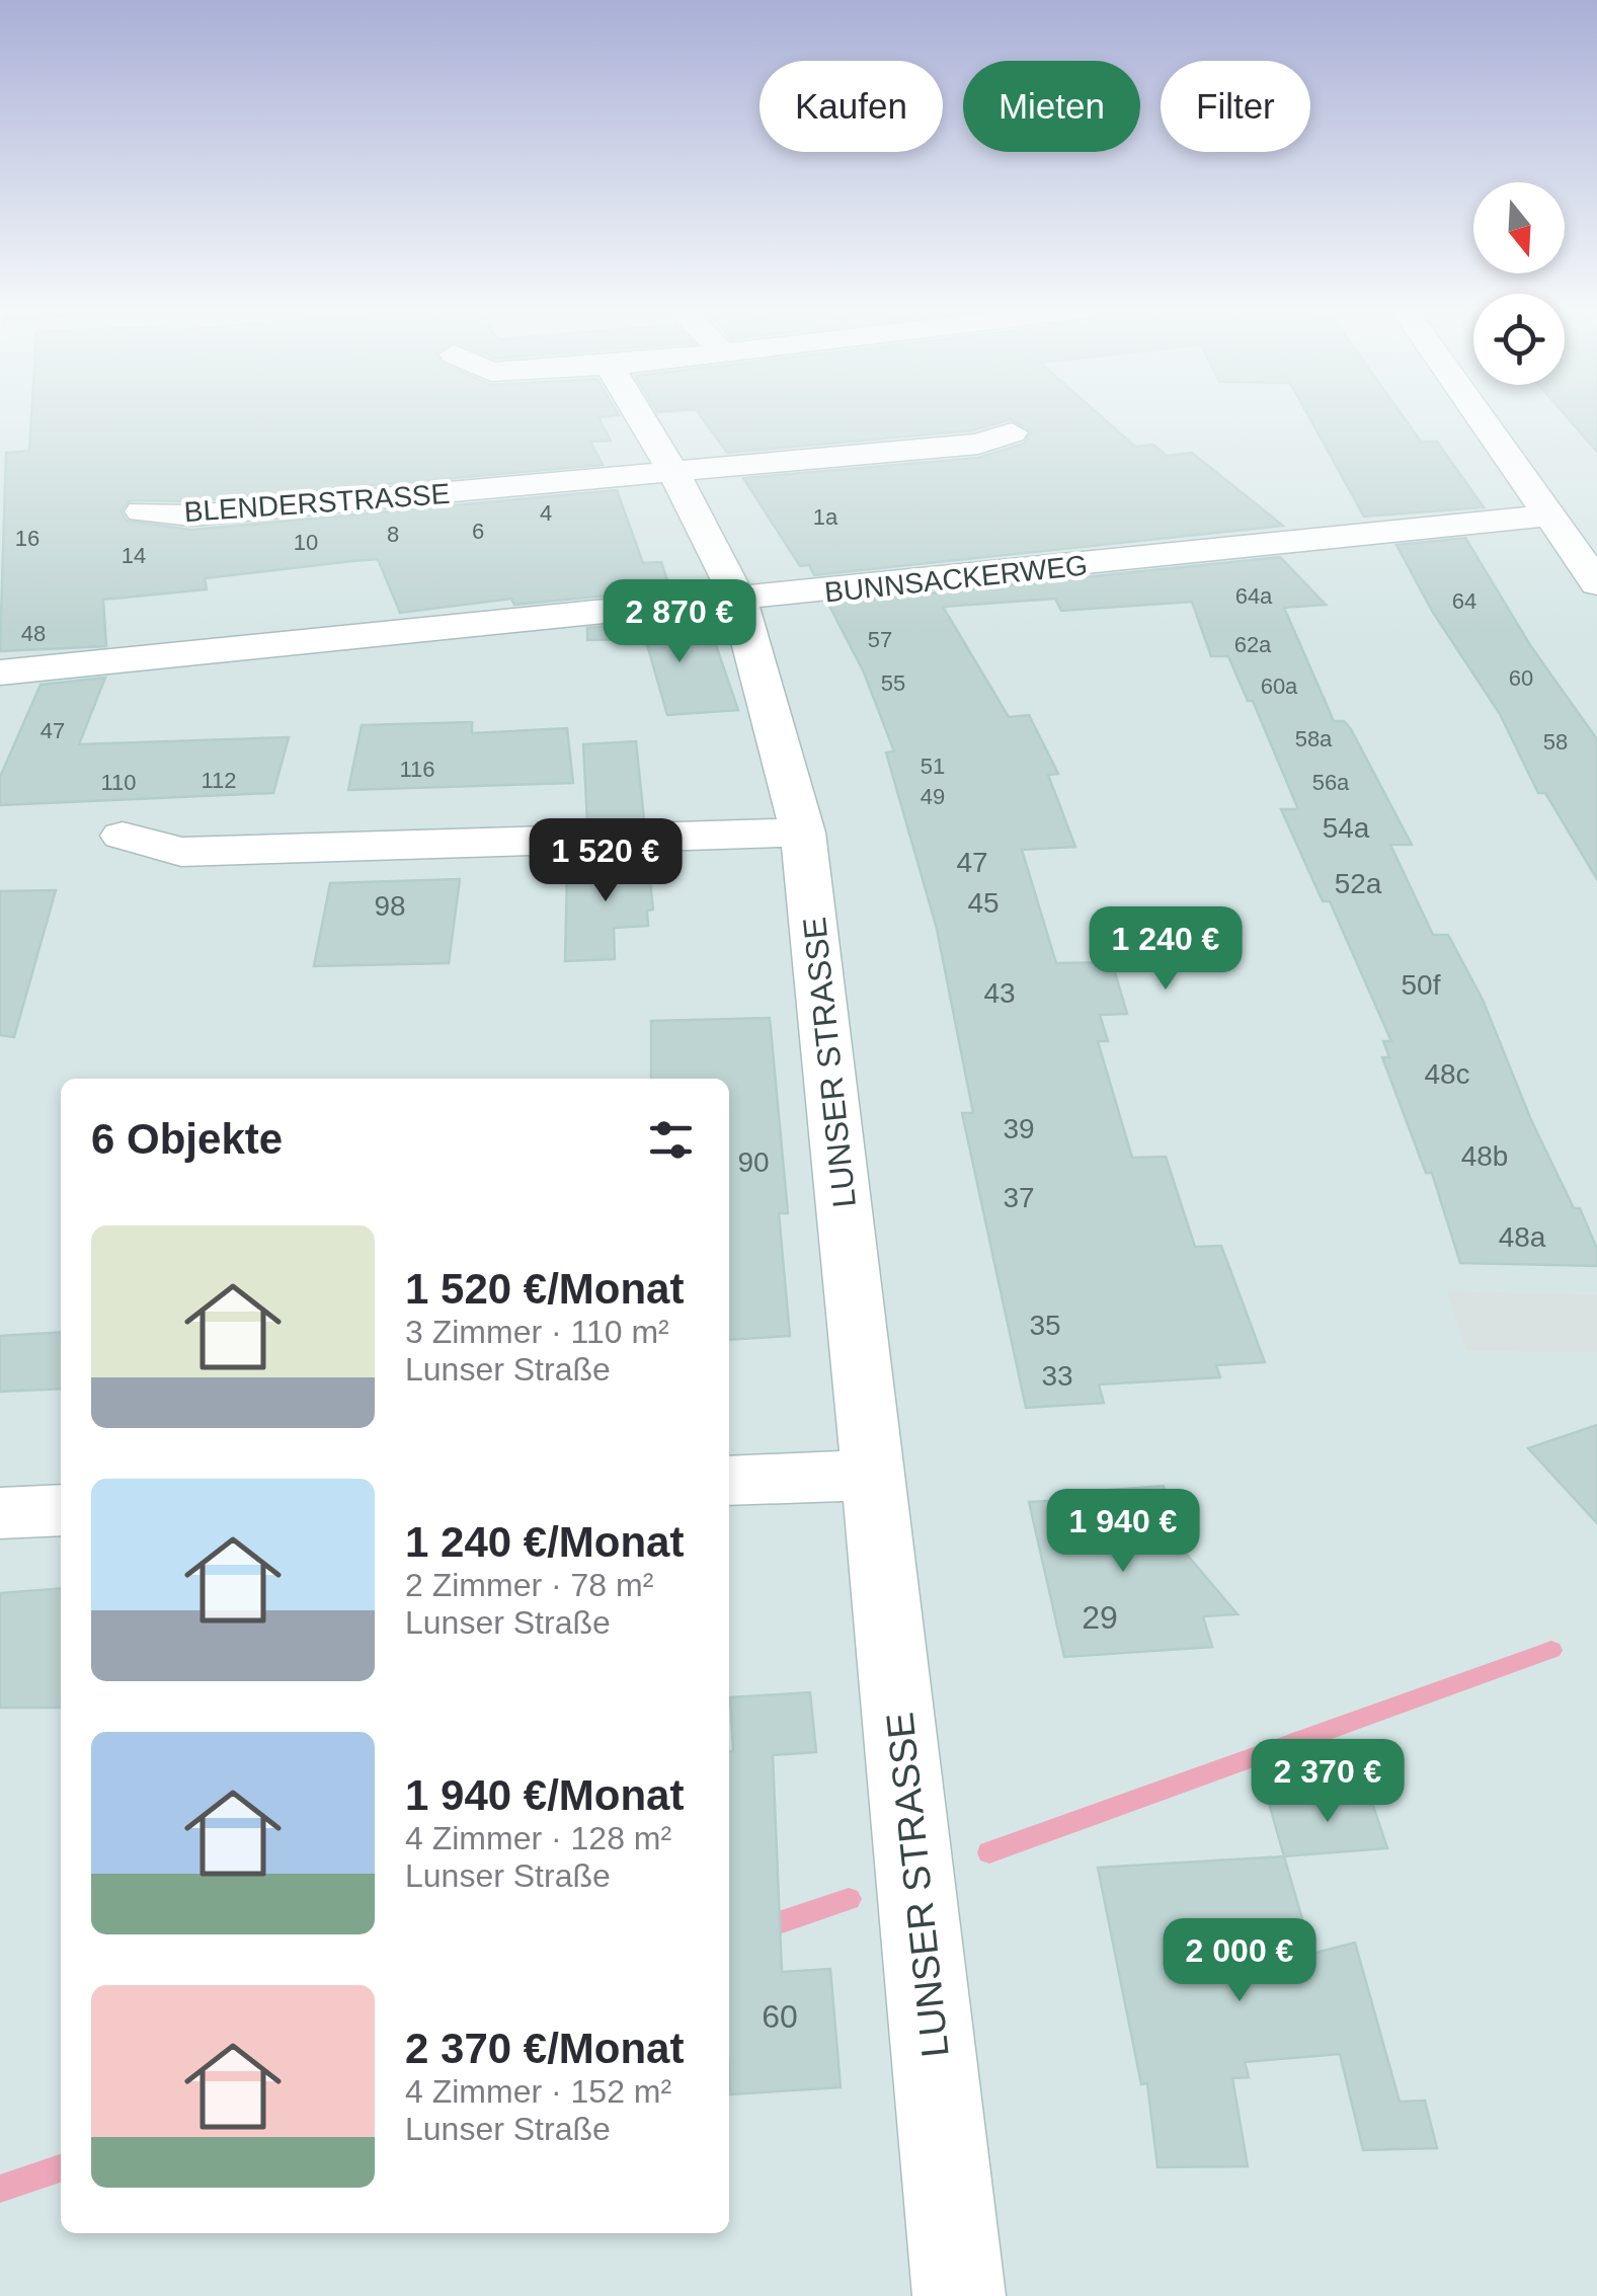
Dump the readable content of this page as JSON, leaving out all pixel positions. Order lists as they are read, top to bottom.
{
  "streets": {
    "street": ["BLENDERSTRASSE", "BUNNSACKERWEG", "LUNSER STRASSE"]
  },
  "crossings": [
    ["BUNNSACKERWEG", "LUNSER STRASSE"]
  ],
  "house_numbers": [
    "4",
    "1a",
    "6",
    "8",
    "16",
    "10",
    "14",
    "64a",
    "64",
    "48",
    "57",
    "62a",
    "60",
    "55",
    "60a",
    "47",
    "58a",
    "58",
    "51",
    "116",
    "112",
    "110",
    "56a",
    "49",
    "54a",
    "47",
    "52a",
    "45",
    "98",
    "50f",
    "43",
    "48c",
    "39",
    "48b",
    "90",
    "37",
    "48a",
    "35",
    "33",
    "29",
    "60"
  ],
  "north": "bottom",
  "page": {
    "chip": ["Kaufen", "Mieten", "Filter"],
    "price": [
      "2 870 €",
      "1 520 €",
      "1 240 €",
      "1 940 €",
      "2 370 €",
      "2 000 €"
    ],
    "heading": "6 Objekte",
    "list": [
      {
        "name": "1 520 €/Monat",
        "note": "3 Zimmer · 110 m² · Lunser Straße"
      },
      {
        "name": "1 240 €/Monat",
        "note": "2 Zimmer · 78 m² · Lunser Straße"
      },
      {
        "name": "1 940 €/Monat",
        "note": "4 Zimmer · 128 m² · Lunser Straße"
      },
      {
        "name": "2 370 €/Monat",
        "note": "4 Zimmer · 152 m² · Lunser Straße"
      }
    ]
  }
}
